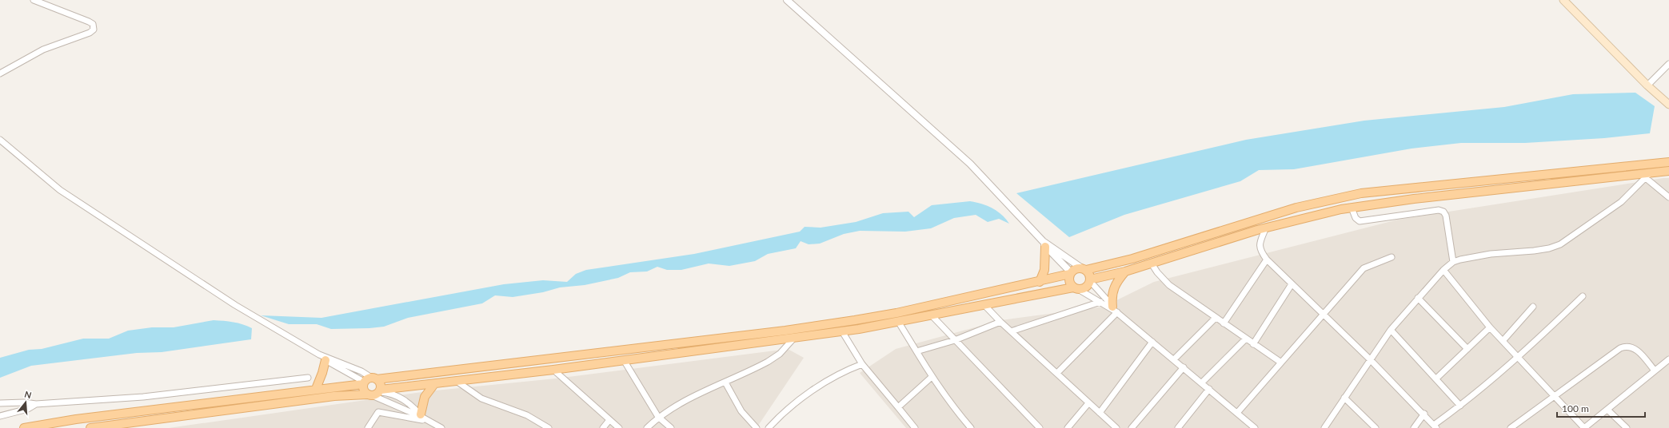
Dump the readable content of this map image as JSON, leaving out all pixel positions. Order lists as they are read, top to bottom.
{
  "scale_bar": "100 m",
  "north": "top"
}
